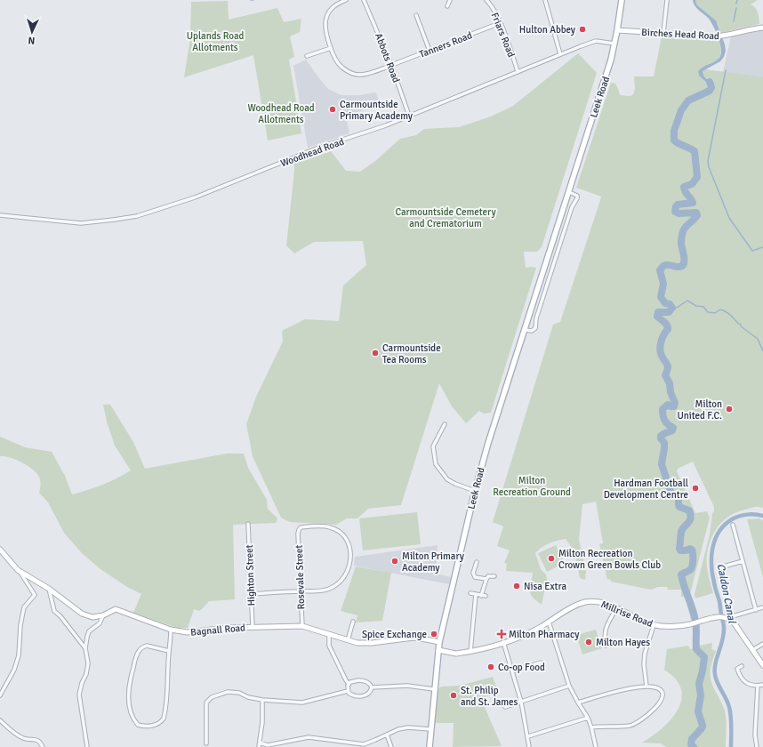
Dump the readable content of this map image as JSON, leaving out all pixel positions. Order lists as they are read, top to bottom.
{
  "streets": {
    "main road": ["Leek Road"],
    "street": [
      "Birches Head Road",
      "Friars Road",
      "Tanners Road",
      "Abbots Road",
      "Woodhead Road",
      "Highton Street",
      "Rosevale Street",
      "Millrise Road",
      "Bagnall Road"
    ]
  },
  "crossings": [
    ["Birches Head Road", "Leek Road"],
    ["Friars Road", "Tanners Road"],
    ["Friars Road", "Woodhead Road"],
    ["Tanners Road", "Abbots Road"],
    ["Abbots Road", "Woodhead Road"],
    ["Leek Road", "Woodhead Road"],
    ["Leek Road", "Millrise Road"],
    ["Leek Road", "Bagnall Road"],
    ["Highton Street", "Bagnall Road"],
    ["Rosevale Street", "Bagnall Road"]
  ],
  "water": ["Caldon Canal"],
  "parks": [
    "Uplands Road Allotments",
    "Woodhead Road Allotments",
    "Carmountside Cemetery and Crematorium",
    "Milton Recreation Ground"
  ],
  "places": {
    "other": [
      "Hulton Abbey",
      "Carmountside Primary Academy",
      "Carmountside Tea Rooms",
      "Milton United F.C.",
      "Hardman Football Development Centre",
      "Milton Recreation Crown Green Bowls Club",
      "Milton Primary Academy",
      "Nisa Extra",
      "Spice Exchange",
      "Milton Hayes",
      "Co-op Food",
      "St. Philip and St. James"
    ],
    "health": ["Milton Pharmacy"]
  },
  "north": "bottom"
}
